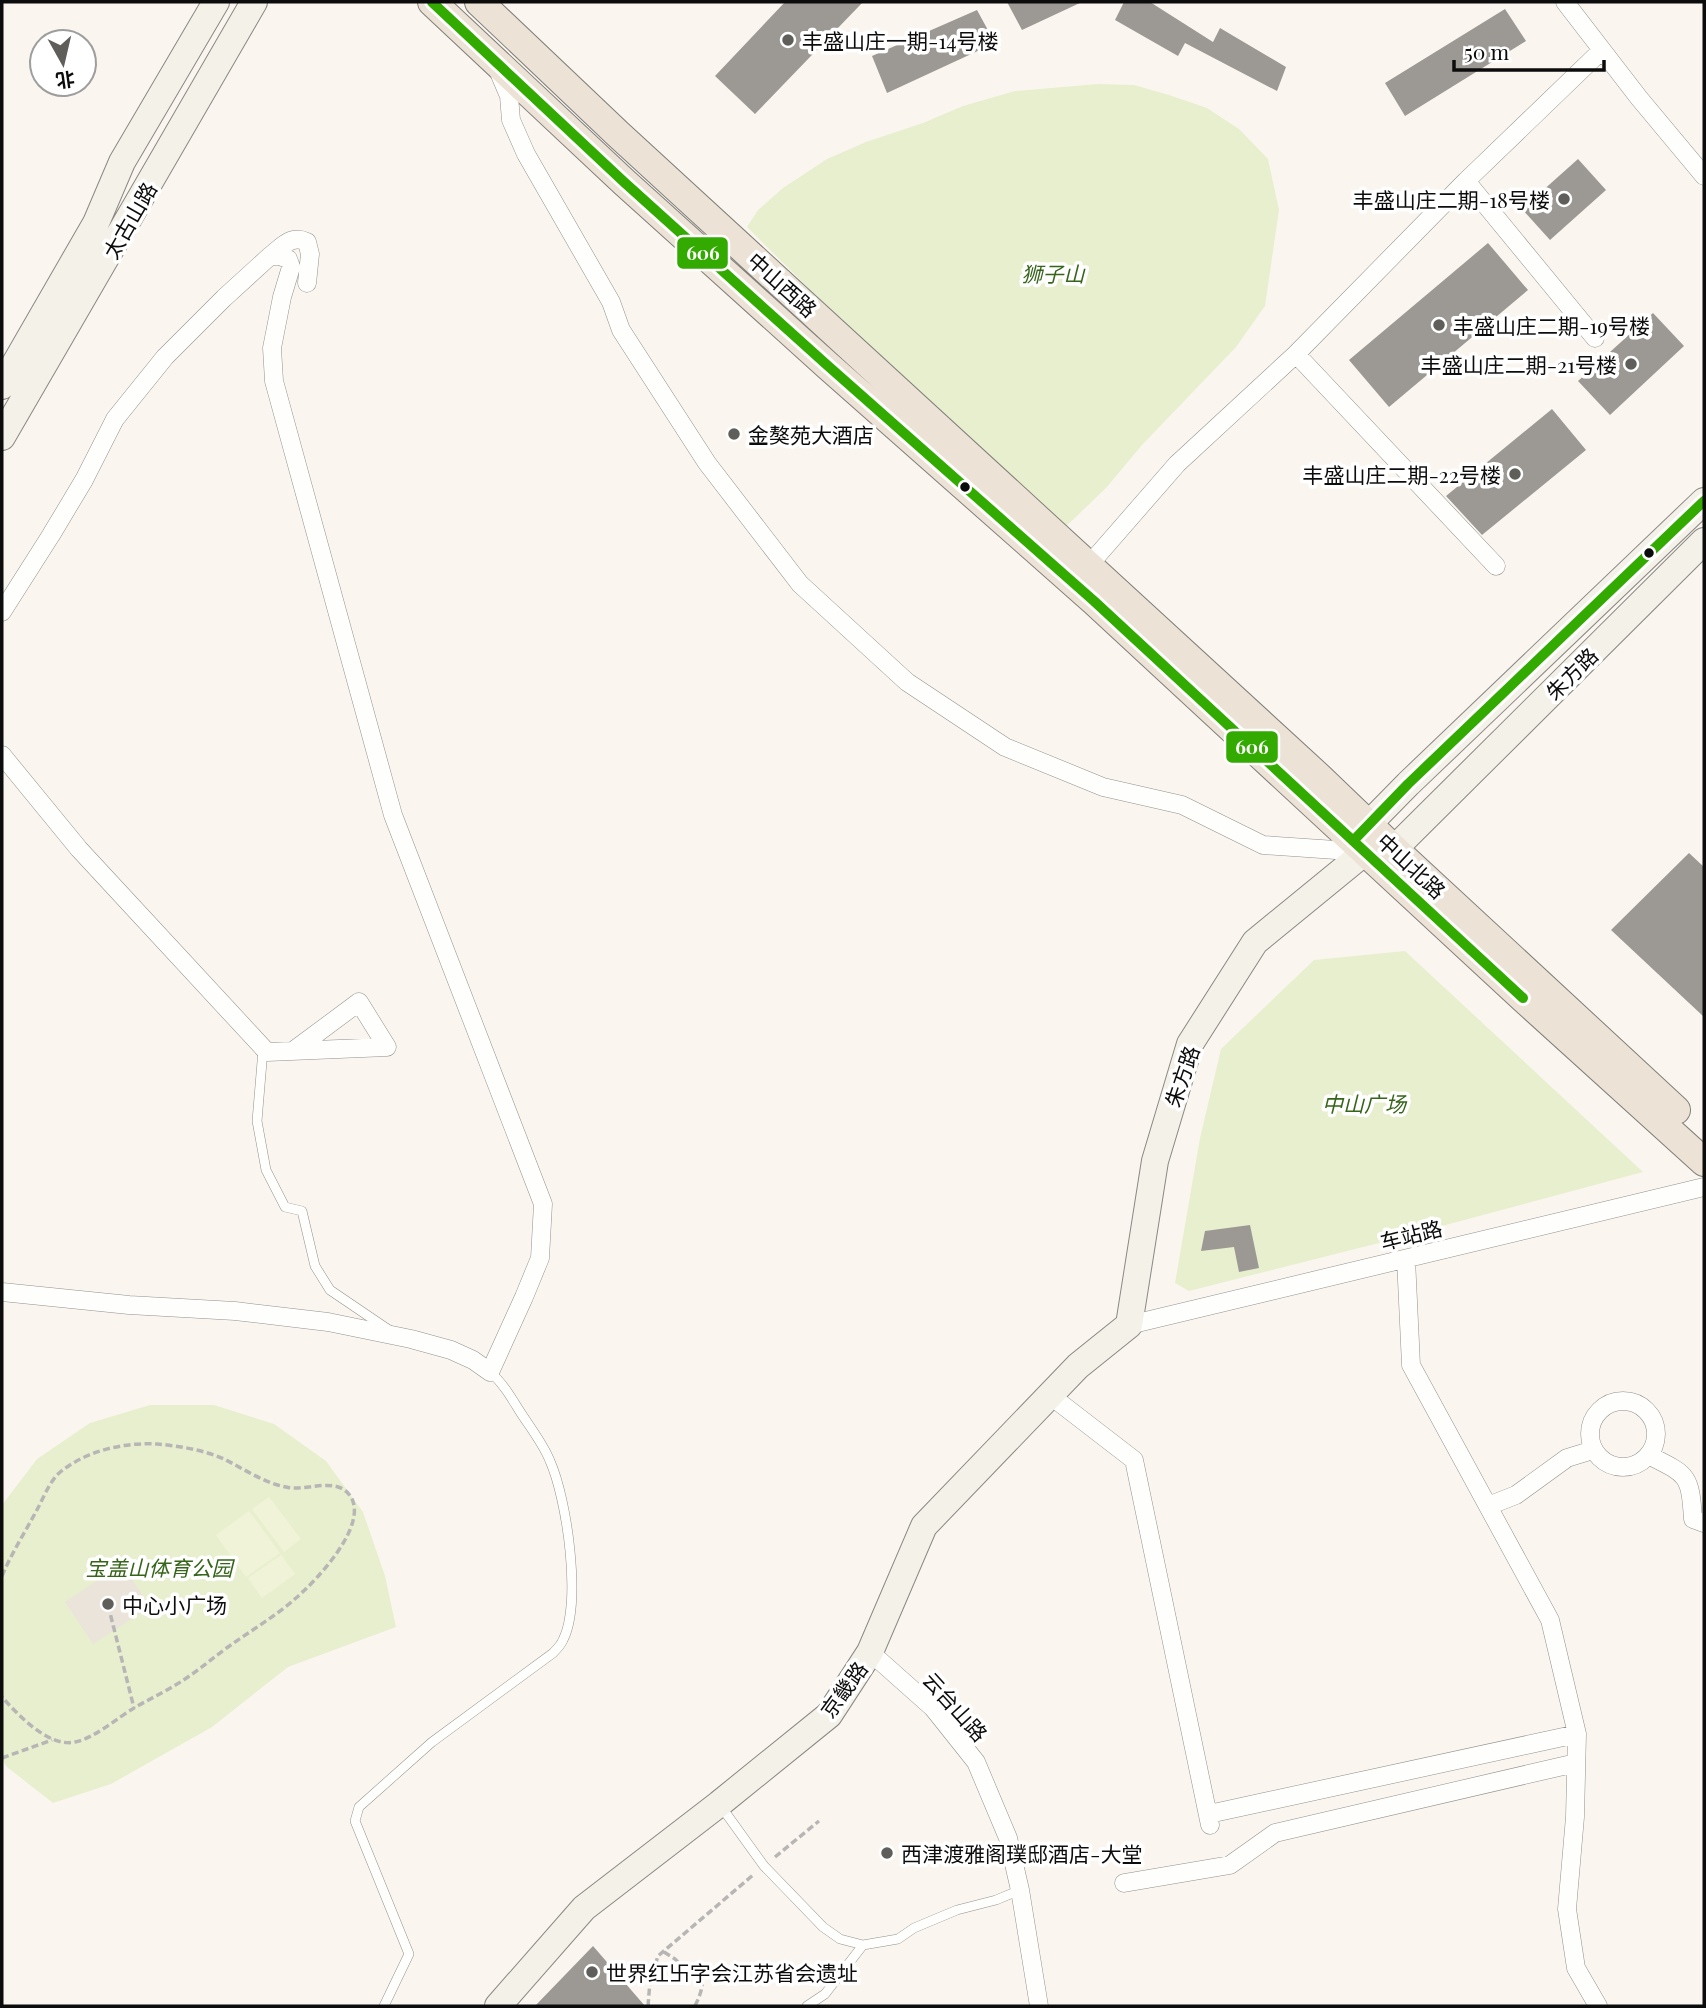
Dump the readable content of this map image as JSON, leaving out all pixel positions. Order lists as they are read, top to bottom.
{
  "streets": {
    "main road": ["中山西路", "中山北路"],
    "street": [
      "太古山路",
      "朱方路",
      "车站路",
      "京畿路",
      "云台山路"
    ]
  },
  "crossings": [
    ["中山西路", "朱方路"],
    ["中山西路", "中山北路"],
    ["朱方路", "中山北路"],
    ["朱方路", "车站路"],
    ["朱方路", "京畿路"],
    ["车站路", "京畿路"],
    ["京畿路", "云台山路"]
  ],
  "parks": ["狮子山", "中山广场", "宝盖山体育公园"],
  "places": [
    "丰盛山庄一期-14号楼",
    "丰盛山庄二期-18号楼",
    "丰盛山庄二期-19号楼",
    "丰盛山庄二期-21号楼",
    "金獒苑大酒店",
    "丰盛山庄二期-22号楼",
    "中心小广场",
    "西津渡雅阁璞邸酒店-大堂",
    "世界红卐字会江苏省会遗址"
  ],
  "lines": ["transit line 606"],
  "scale_bar": "50 m",
  "north": "bottom"
}
